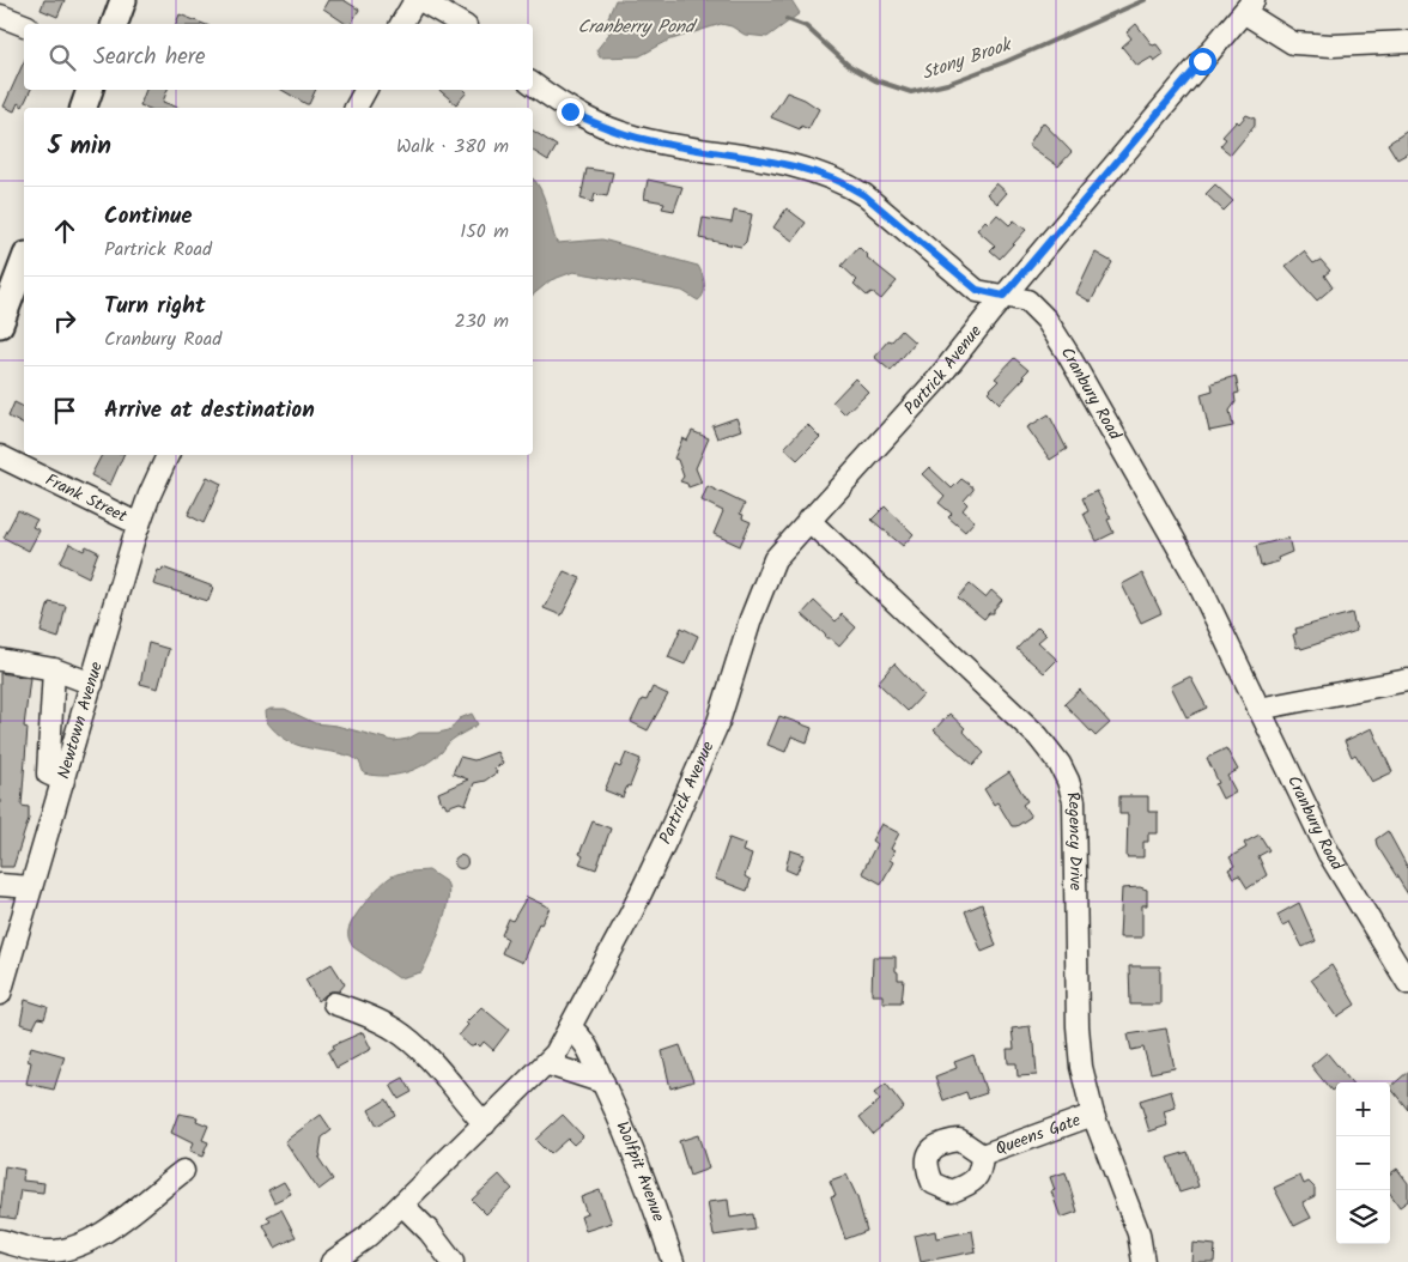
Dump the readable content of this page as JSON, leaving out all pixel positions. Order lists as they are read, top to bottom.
{
  "streets": {
    "street": [
      "Partrick Avenue",
      "Cranbury Road",
      "Frank Street",
      "Newtown Avenue",
      "Regency Drive",
      "Queens Gate",
      "Wolfpit Avenue"
    ]
  },
  "crossings": [
    ["Partrick Avenue", "Cranbury Road"],
    ["Partrick Avenue", "Regency Drive"],
    ["Partrick Avenue", "Wolfpit Avenue"],
    ["Frank Street", "Newtown Avenue"],
    ["Regency Drive", "Queens Gate"]
  ],
  "water": ["Cranberry Pond", "Stony Brook"],
  "page": {
    "search": "Search here",
    "heading": ["5 min", "Walk · 380 m"],
    "list": [
      ["Continue", "Partrick Road", "150 m"],
      ["Turn right", "Cranbury Road", "230 m"],
      "Arrive at destination"
    ],
    "map_buttons": ["+", "−"]
  }
}
